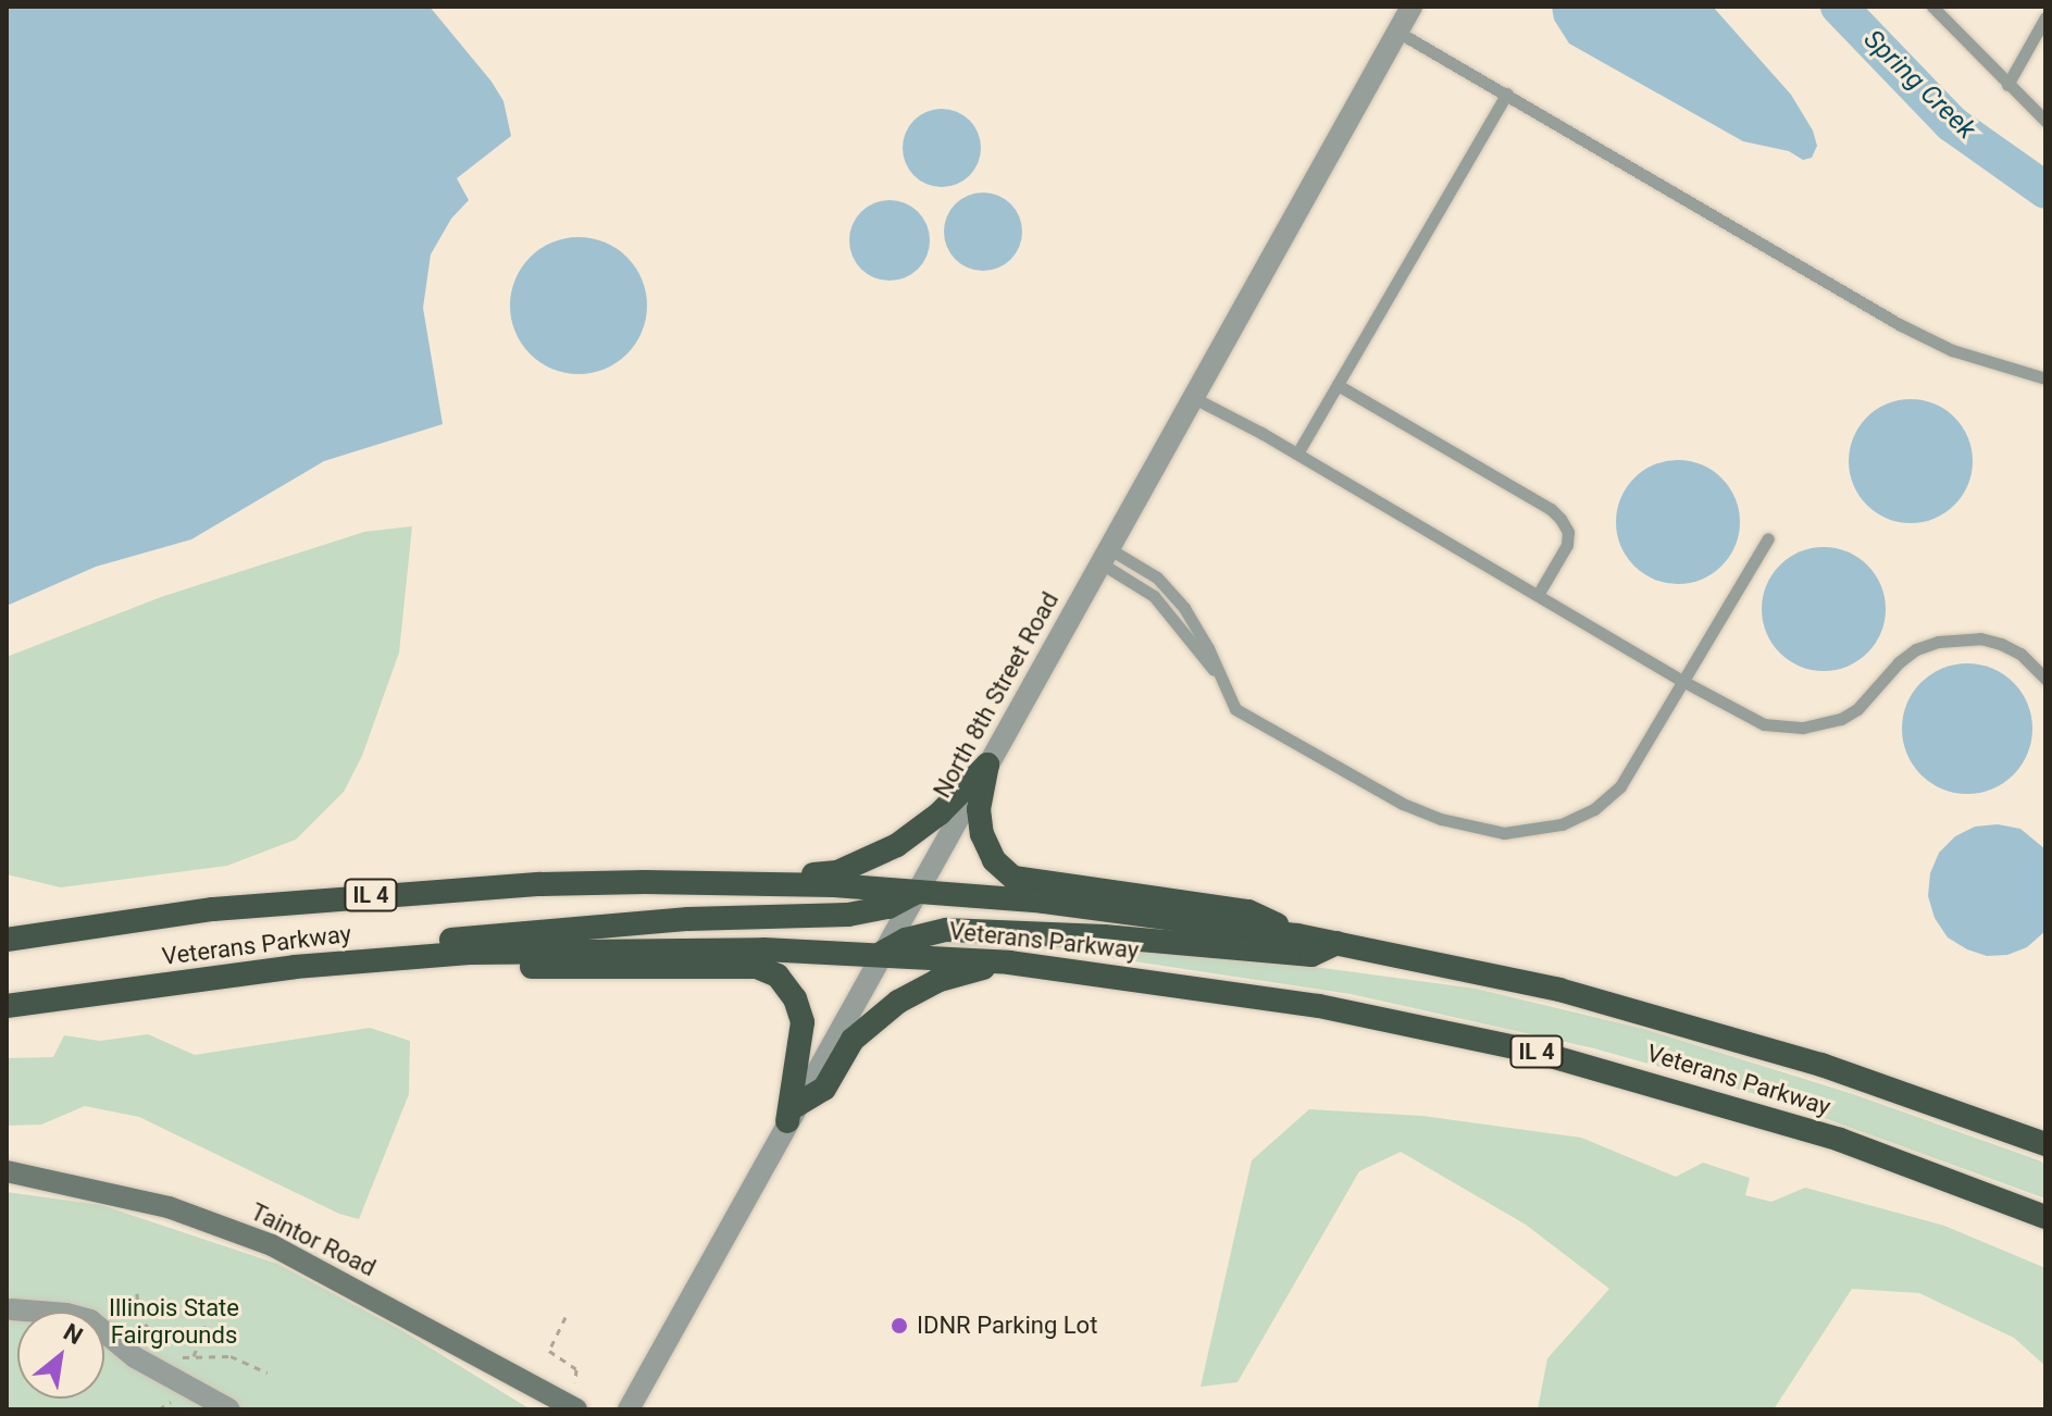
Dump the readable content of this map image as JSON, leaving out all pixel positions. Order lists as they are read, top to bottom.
{
  "streets": {
    "highway": ["IL 4", "Veterans Parkway"],
    "main road": ["Taintor Road"],
    "street": ["North 8th Street Road"]
  },
  "crossings": [
    ["North 8th Street Road", "Veterans Parkway"]
  ],
  "water": ["Spring Creek"],
  "parks": ["Illinois State Fairgrounds"],
  "places": ["IDNR Parking Lot"],
  "north": "top right"
}
